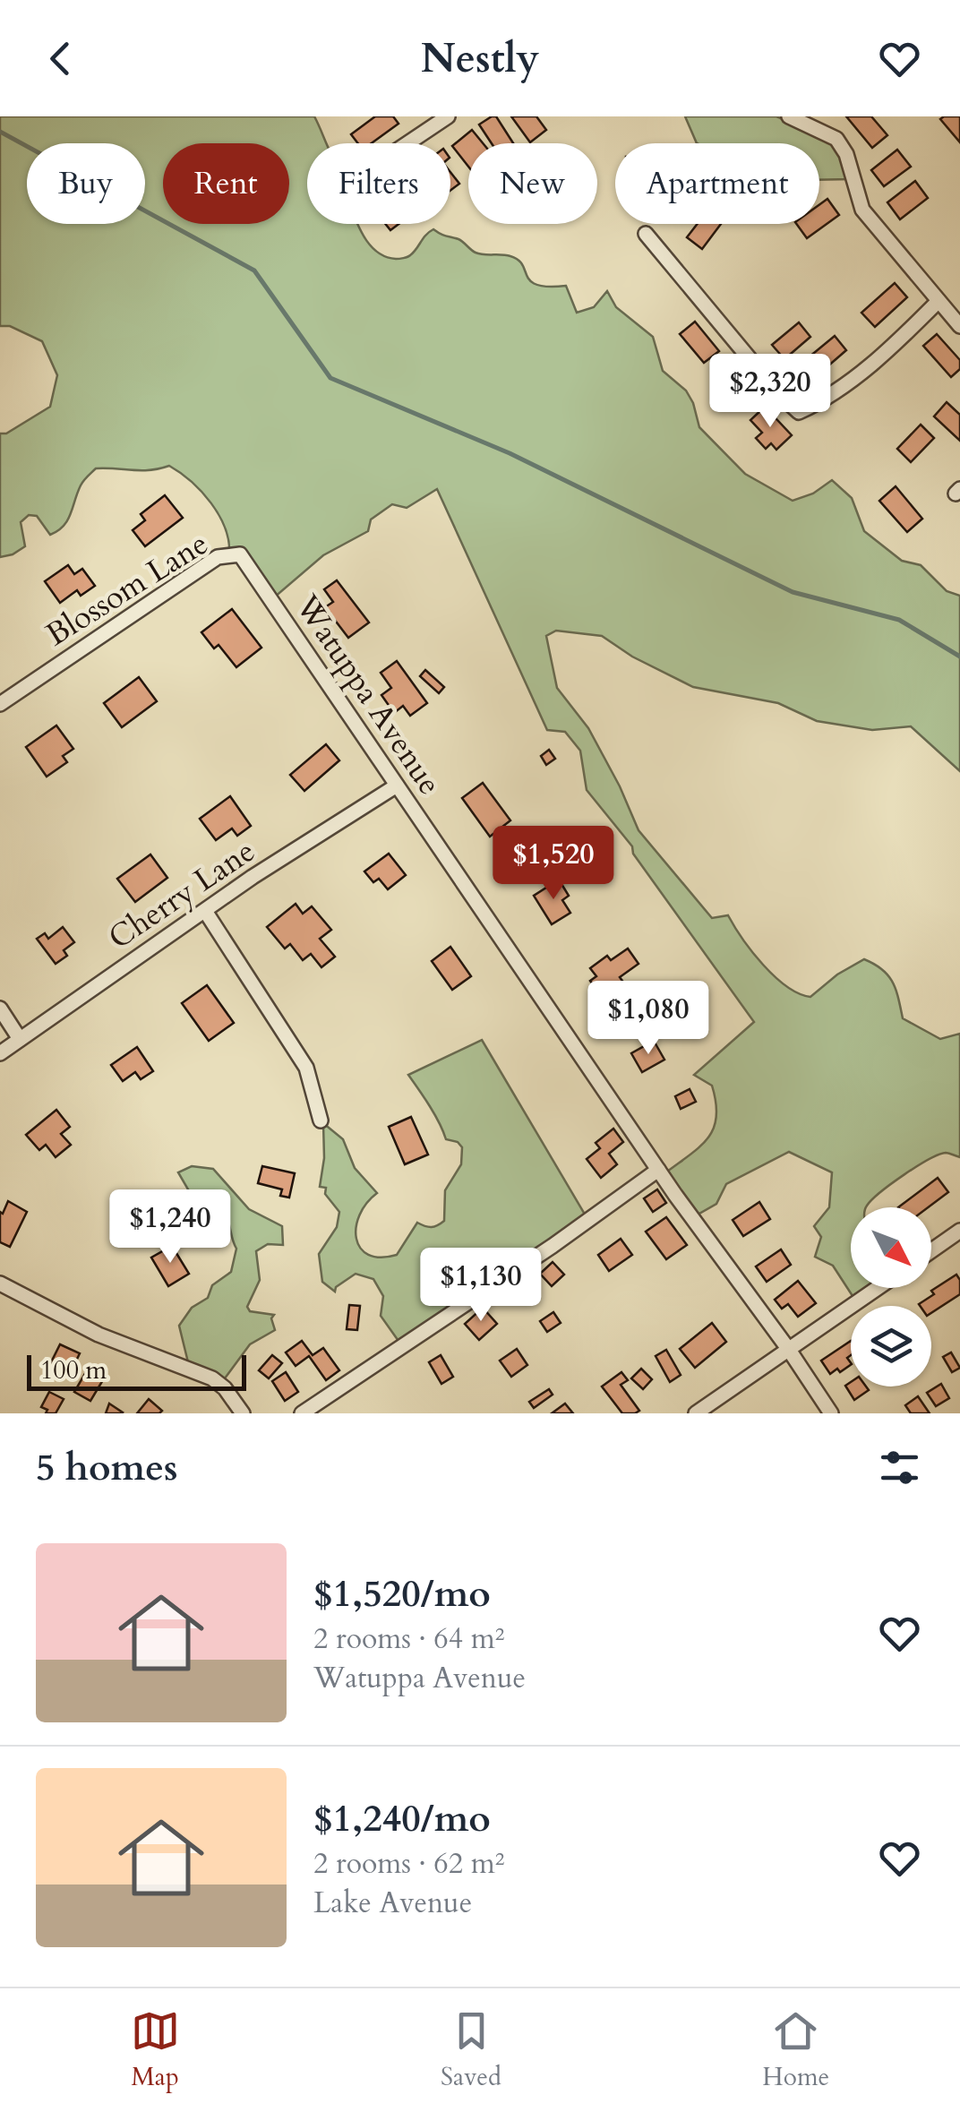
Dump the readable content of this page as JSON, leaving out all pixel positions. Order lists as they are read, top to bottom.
{
  "streets": {
    "street": ["Blossom Lane", "Watuppa Avenue", "Cherry Lane"]
  },
  "crossings": [
    ["Blossom Lane", "Watuppa Avenue"],
    ["Watuppa Avenue", "Cherry Lane"]
  ],
  "scale_bar": "100 m",
  "north": "bottom right",
  "page": {
    "header": "Nestly",
    "chip": [
      "Buy",
      "Rent",
      "Filters",
      "New",
      "Apartment"
    ],
    "price": [
      "$2,320",
      "$1,520",
      "$1,080",
      "$1,240",
      "$1,130"
    ],
    "scale": "100 m",
    "heading": "5 homes",
    "list": [
      {
        "name": "$1,520/mo",
        "note": "2 rooms · 64 m² · Watuppa Avenue"
      },
      {
        "name": "$1,240/mo",
        "note": "2 rooms · 62 m² · Lake Avenue"
      }
    ],
    "tabs": ["Map", "Saved", "Home"]
  }
}
